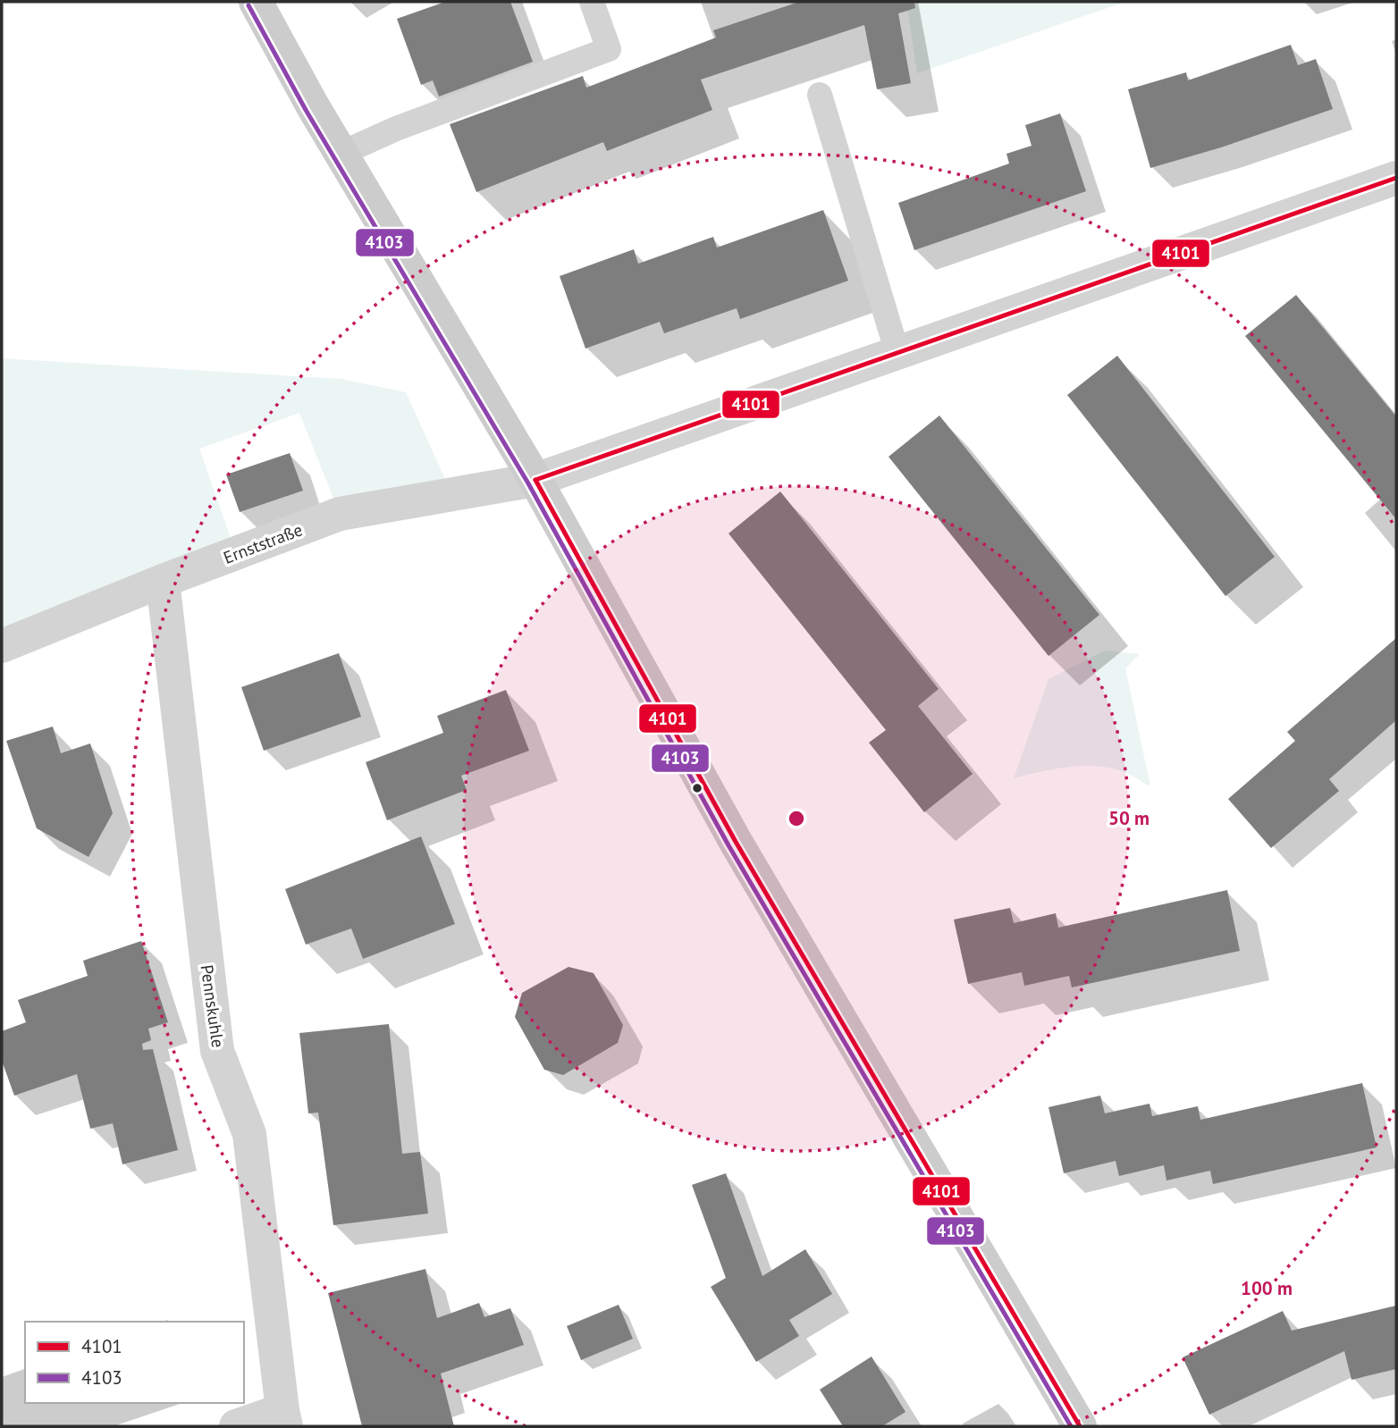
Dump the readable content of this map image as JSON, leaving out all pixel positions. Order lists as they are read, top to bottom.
{
  "streets": {
    "street": ["Ernststraße", "Pennskuhle"]
  },
  "crossings": [
    ["Ernststraße", "Pennskuhle"]
  ],
  "lines": ["transit line 4103", "transit line 4101"],
  "legend": ["4101", "4103"],
  "rings": ["50 m", "100 m"]
}
